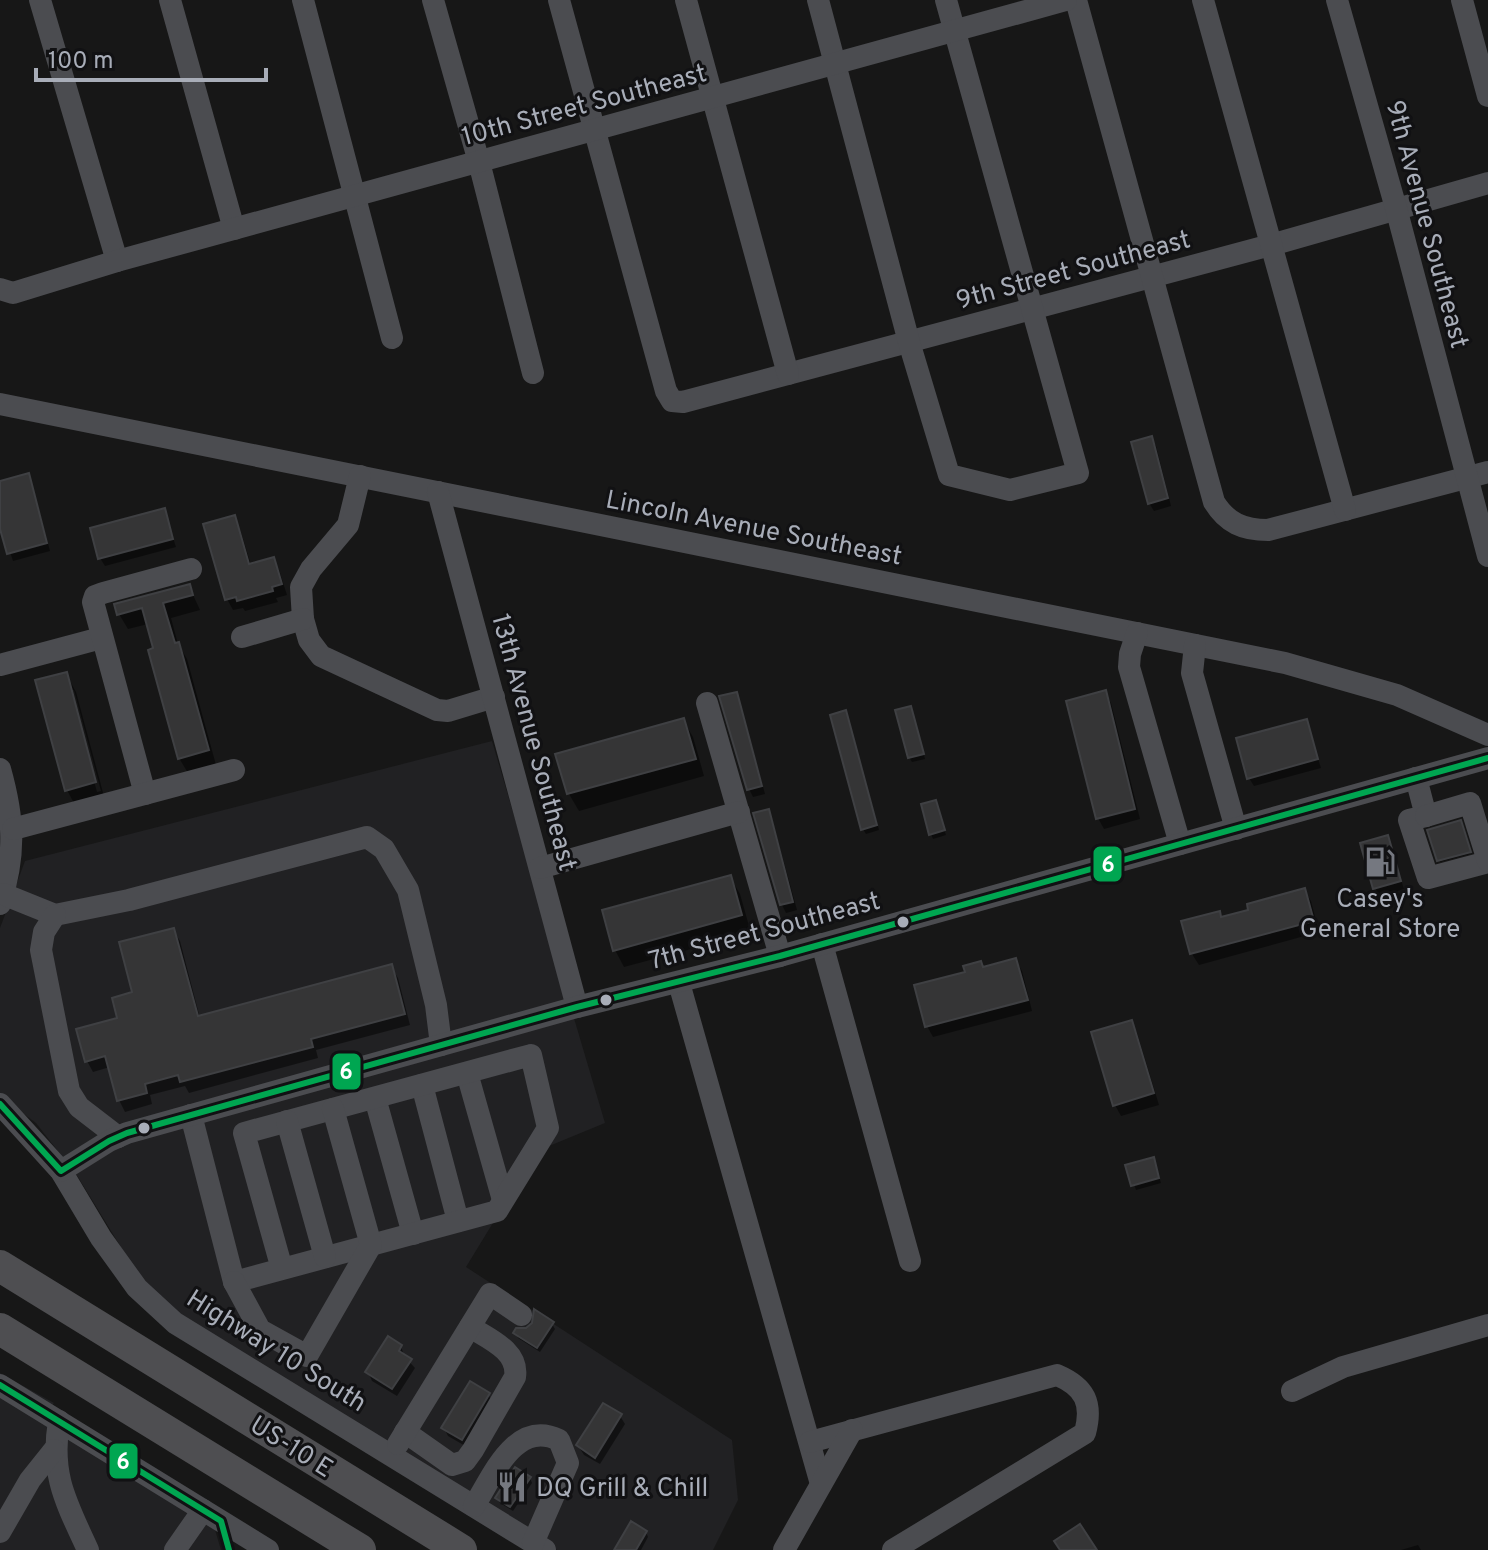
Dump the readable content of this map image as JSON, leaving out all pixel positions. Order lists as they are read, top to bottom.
{
  "streets": {
    "highway": ["US-10 E"],
    "street": [
      "10th Street Southeast",
      "9th Avenue Southeast",
      "9th Street Southeast",
      "Lincoln Avenue Southeast",
      "13th Avenue Southeast",
      "7th Street Southeast",
      "Highway 10 South"
    ]
  },
  "crossings": [
    ["10th Street Southeast", "9th Street Southeast"],
    ["9th Avenue Southeast", "9th Street Southeast"],
    ["Lincoln Avenue Southeast", "13th Avenue Southeast"],
    ["13th Avenue Southeast", "7th Street Southeast"],
    ["7th Street Southeast", "Highway 10 South"]
  ],
  "places": {
    "fuel station": ["Casey's General Store"],
    "restaurant": ["DQ Grill & Chill"]
  },
  "lines": ["transit line 6"],
  "scale_bar": "100 m"
}
